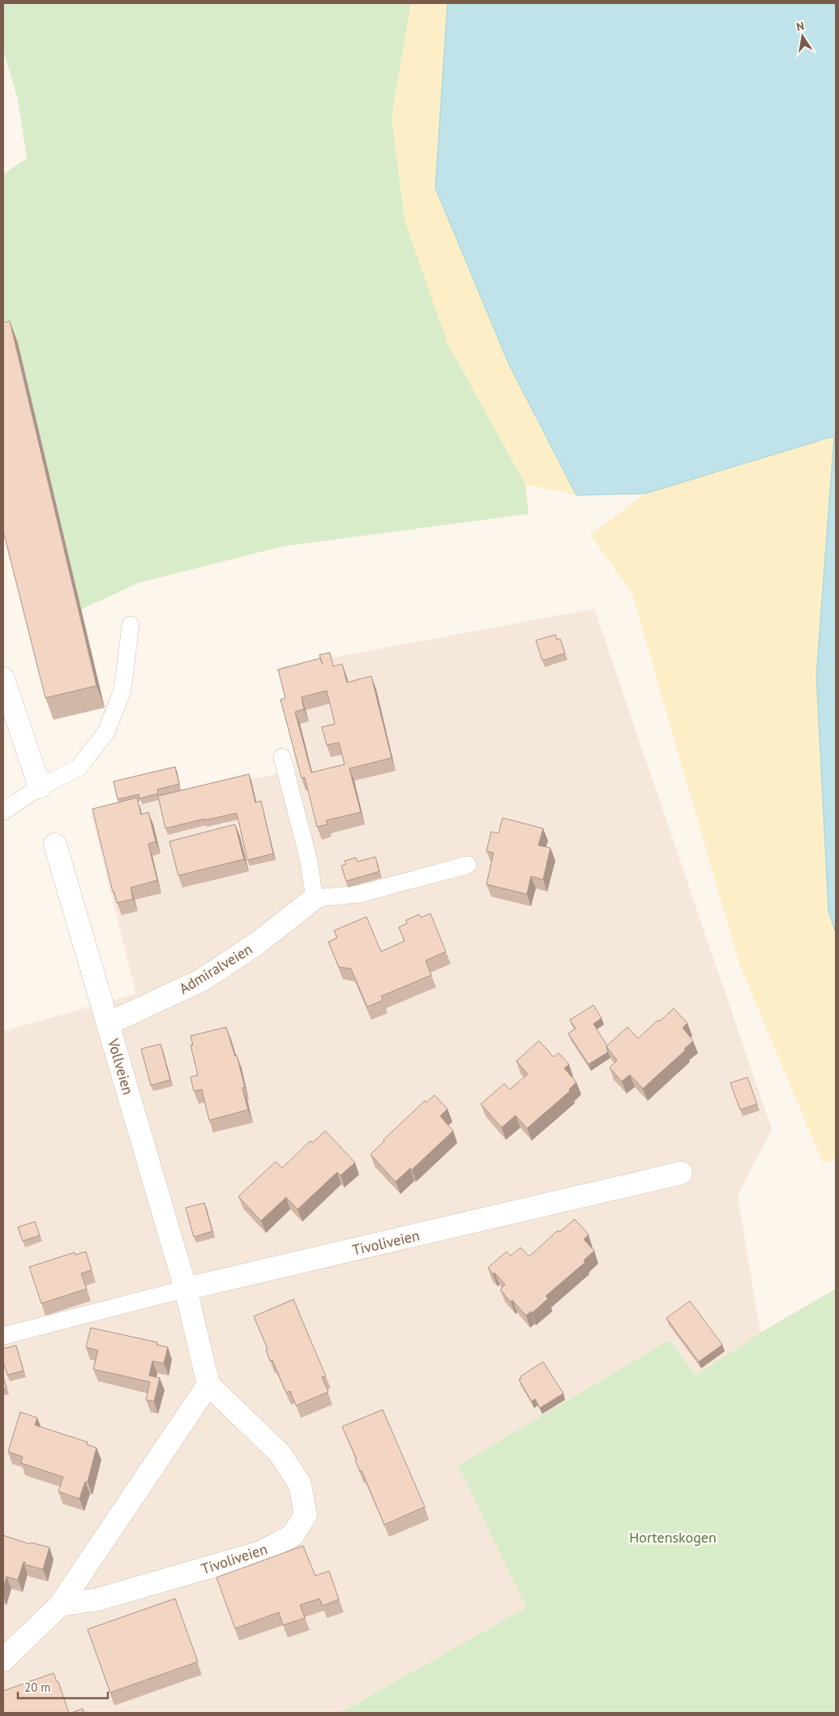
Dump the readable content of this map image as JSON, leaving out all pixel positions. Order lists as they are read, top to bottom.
{
  "streets": {
    "street": ["Admiralveien", "Vollveien", "Tivoliveien"]
  },
  "crossings": [
    ["Admiralveien", "Vollveien"],
    ["Vollveien", "Tivoliveien"]
  ],
  "parks": ["Hortenskogen"],
  "scale_bar": "20 m",
  "north": "top"
}
